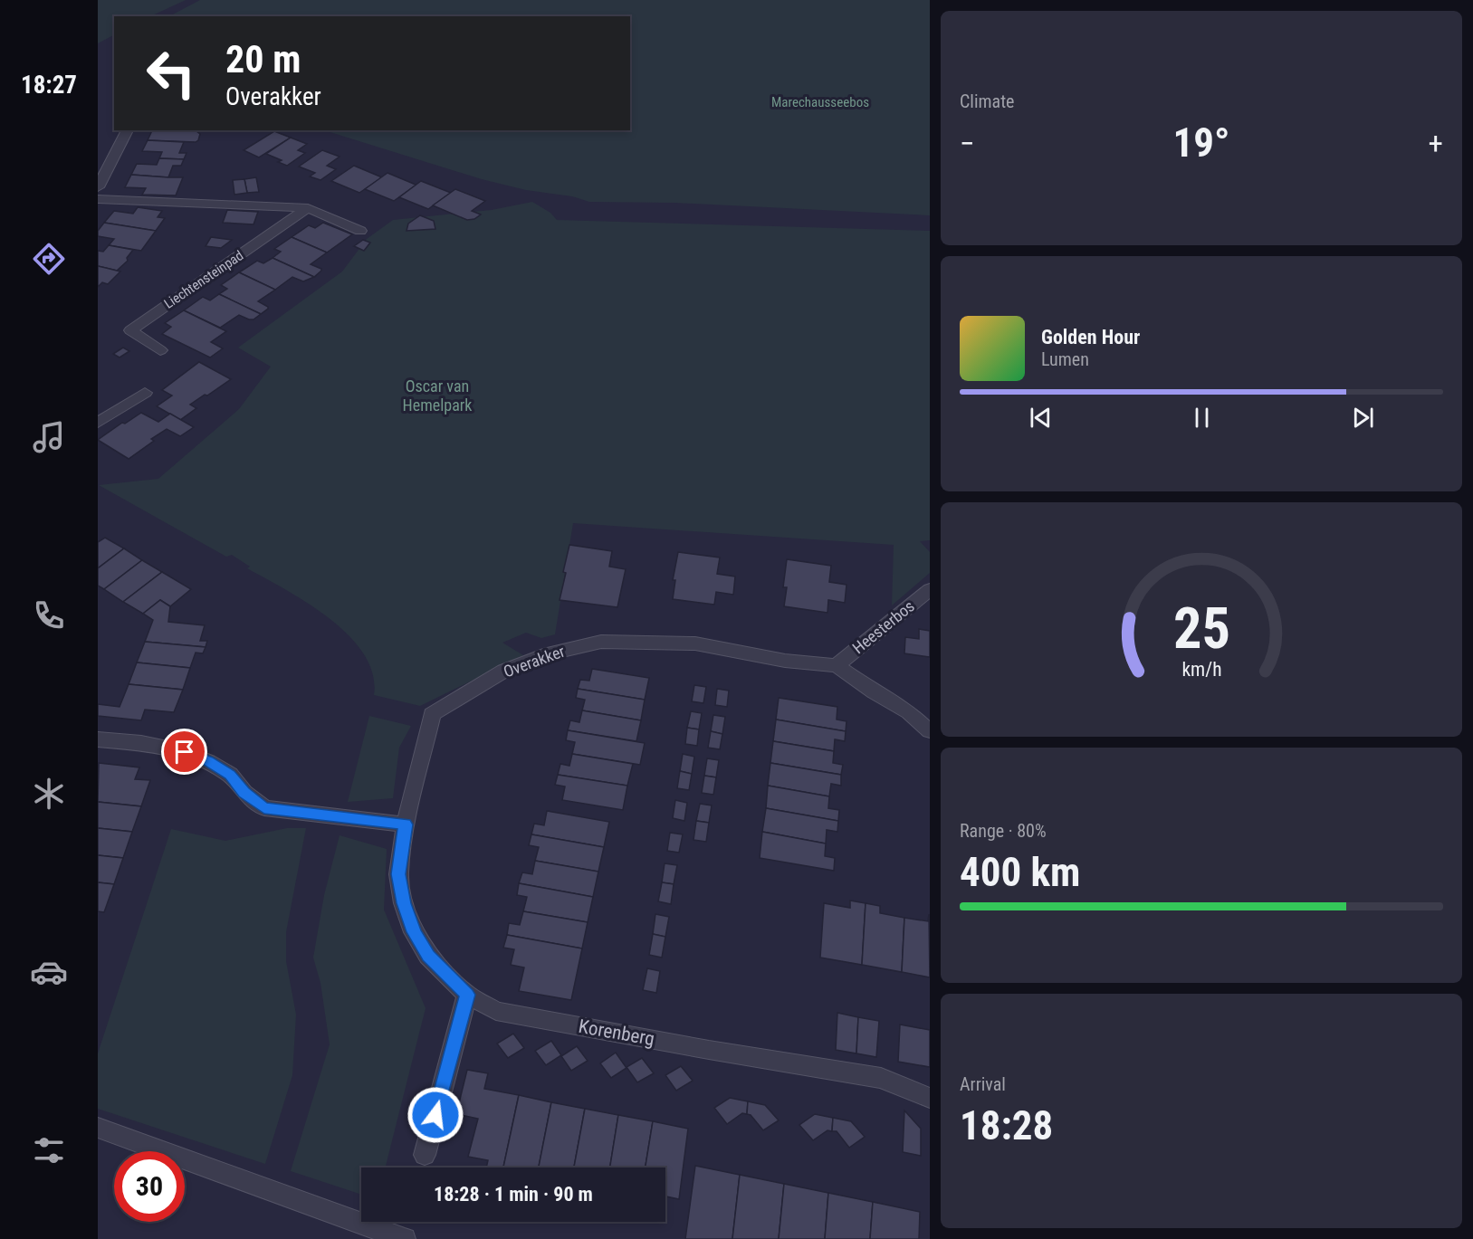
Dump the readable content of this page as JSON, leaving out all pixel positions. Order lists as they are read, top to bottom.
{
  "streets": {
    "street": [
      "Liechtensteinpad",
      "Heesterbos",
      "Overakker",
      "Korenberg"
    ]
  },
  "crossings": [
    ["Heesterbos", "Overakker"],
    ["Overakker", "Korenberg"]
  ],
  "parks": ["Marechausseebos", "Oscar van Hemelpark"],
  "page": {
    "tabs": "18:27",
    "tile": [
      "Climate",
      ["Range · 80%", "400 km"],
      ["Arrival", "18:28"]
    ],
    "turn": ["20 m", "Overakker"],
    "heat": ["−", "19°", "+"],
    "song": ["Golden Hour", "Lumen"],
    "limit": "30",
    "trip": "18:28 · 1 min · 90 m",
    "gauge": ["25", "km/h"]
  }
}
